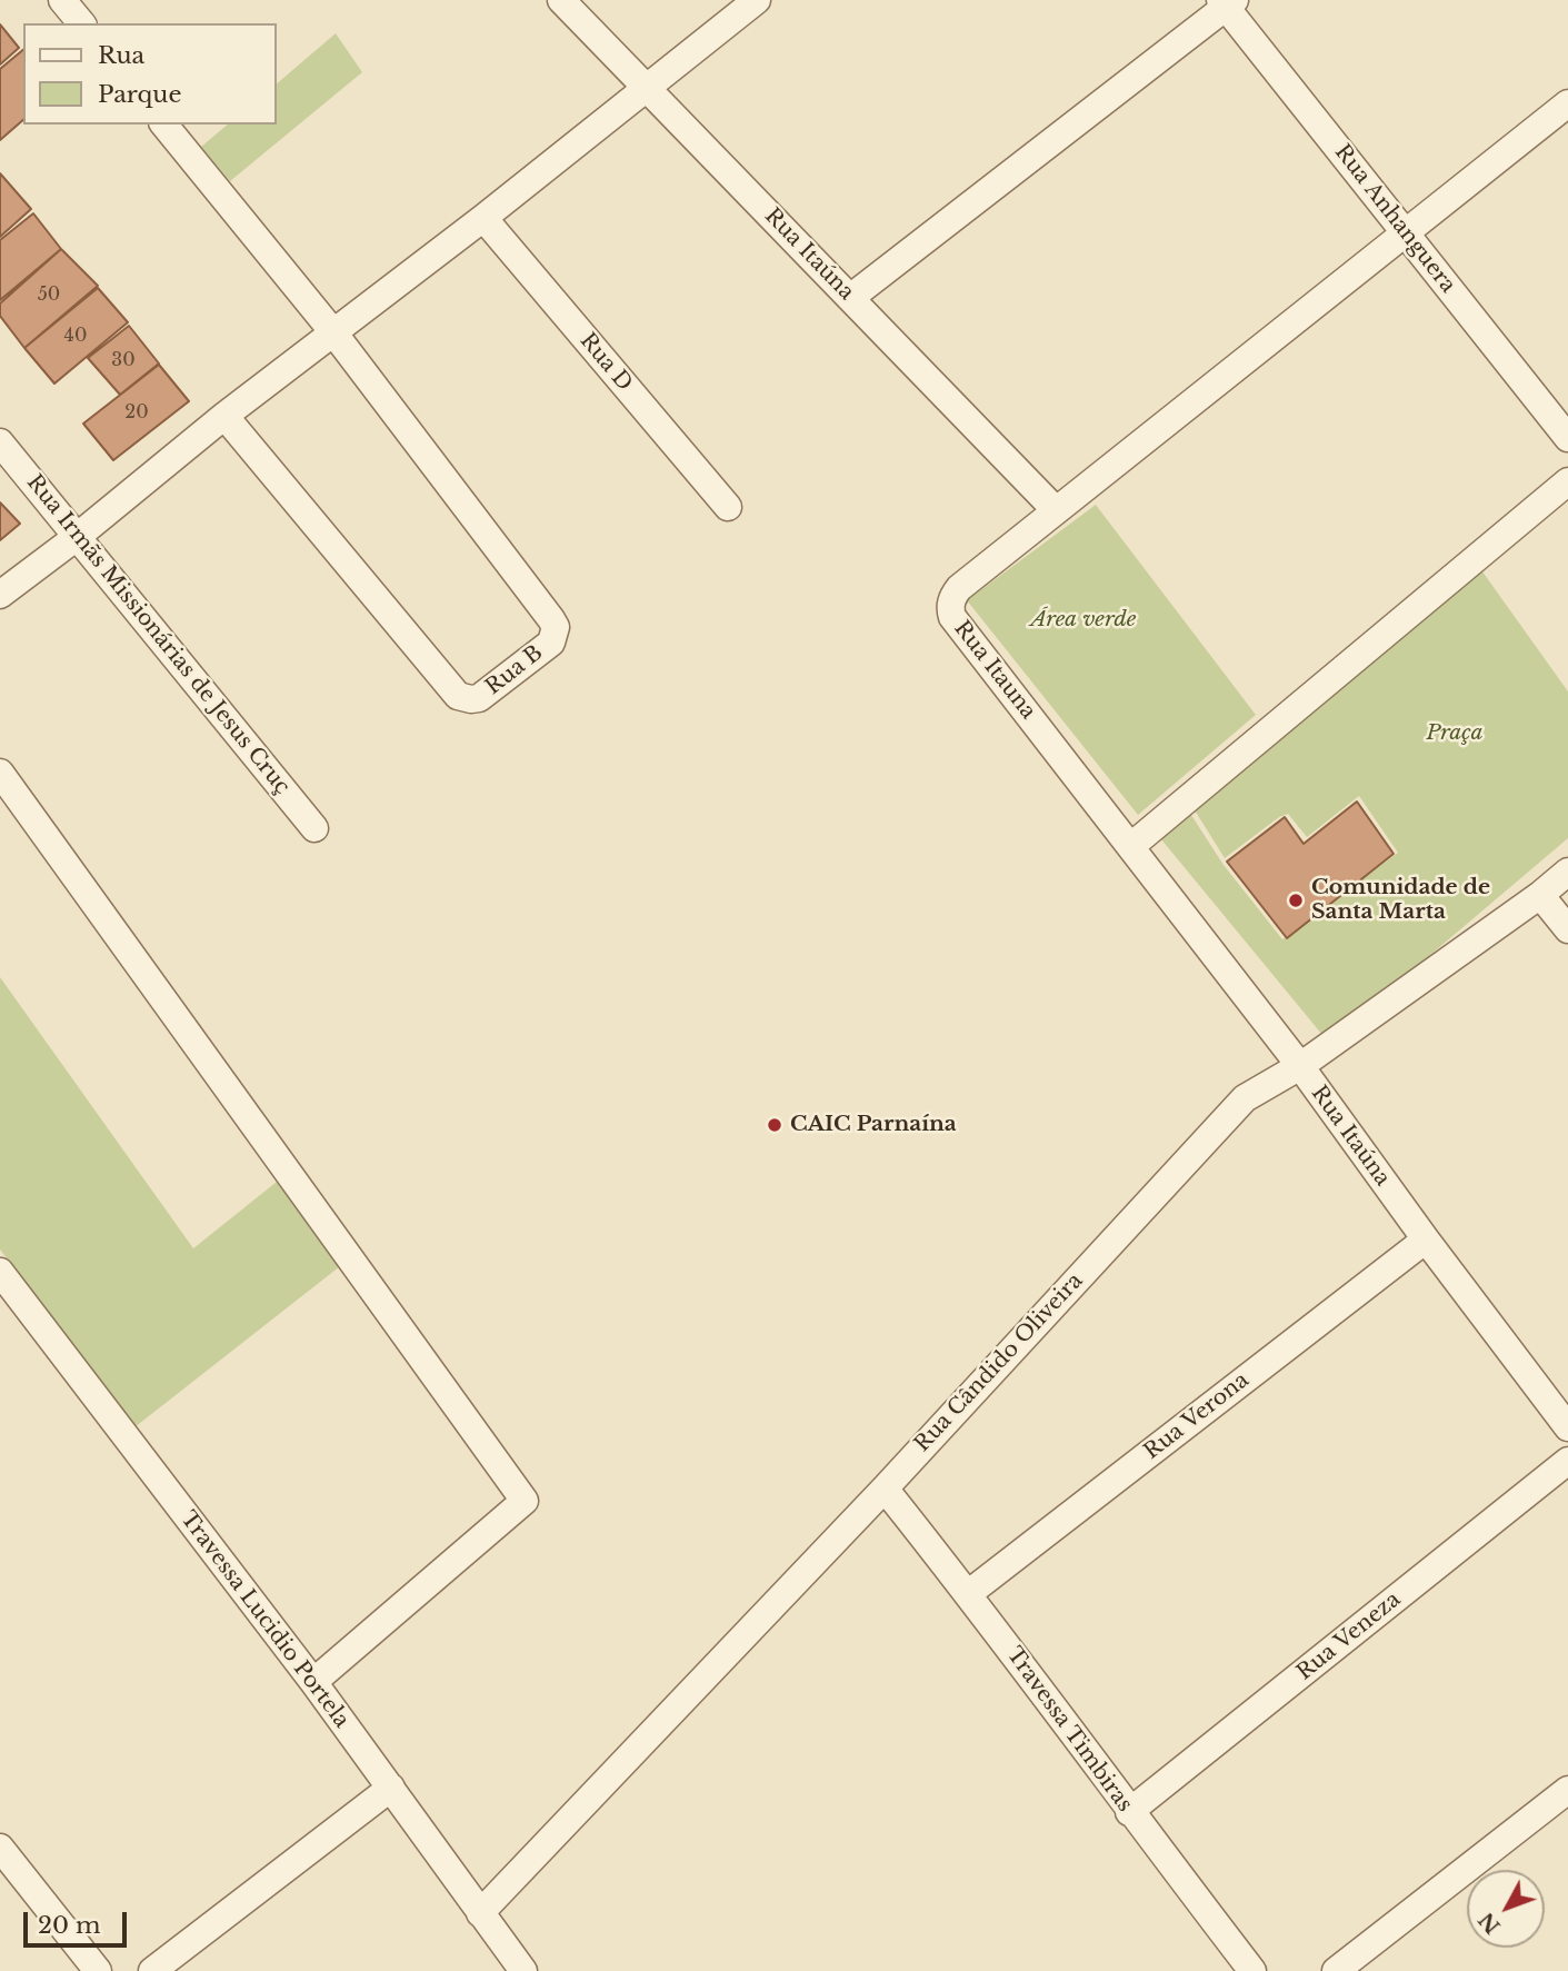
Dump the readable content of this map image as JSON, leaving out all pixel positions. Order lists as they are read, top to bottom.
{
  "streets": {
    "street": [
      "Rua Anhanguera",
      "Rua Itaúna",
      "Rua D",
      "Rua Irmãs Missionárias de Jesus Cruç",
      "Rua B",
      "Rua Itauna",
      "Rua Cândido Oliveira",
      "Rua Verona",
      "Travessa Lucidio Portela",
      "Rua Veneza",
      "Travessa Timbiras"
    ]
  },
  "crossings": [
    ["Rua Itaúna", "Rua Itauna"],
    ["Rua Itaúna", "Rua Cândido Oliveira"],
    ["Rua Itaúna", "Rua Verona"],
    ["Rua Cândido Oliveira", "Travessa Lucidio Portela"],
    ["Rua Cândido Oliveira", "Travessa Timbiras"],
    ["Rua Verona", "Travessa Timbiras"],
    ["Rua Veneza", "Travessa Timbiras"]
  ],
  "parks": ["Área verde", "Praça"],
  "places": ["Comunidade de Santa Marta", "CAIC Parnaína"],
  "house_numbers": [
    "50",
    "40",
    "30",
    "20"
  ],
  "legend": ["Rua", "Parque"],
  "scale_bar": "20 m",
  "north": "bottom left"
}
